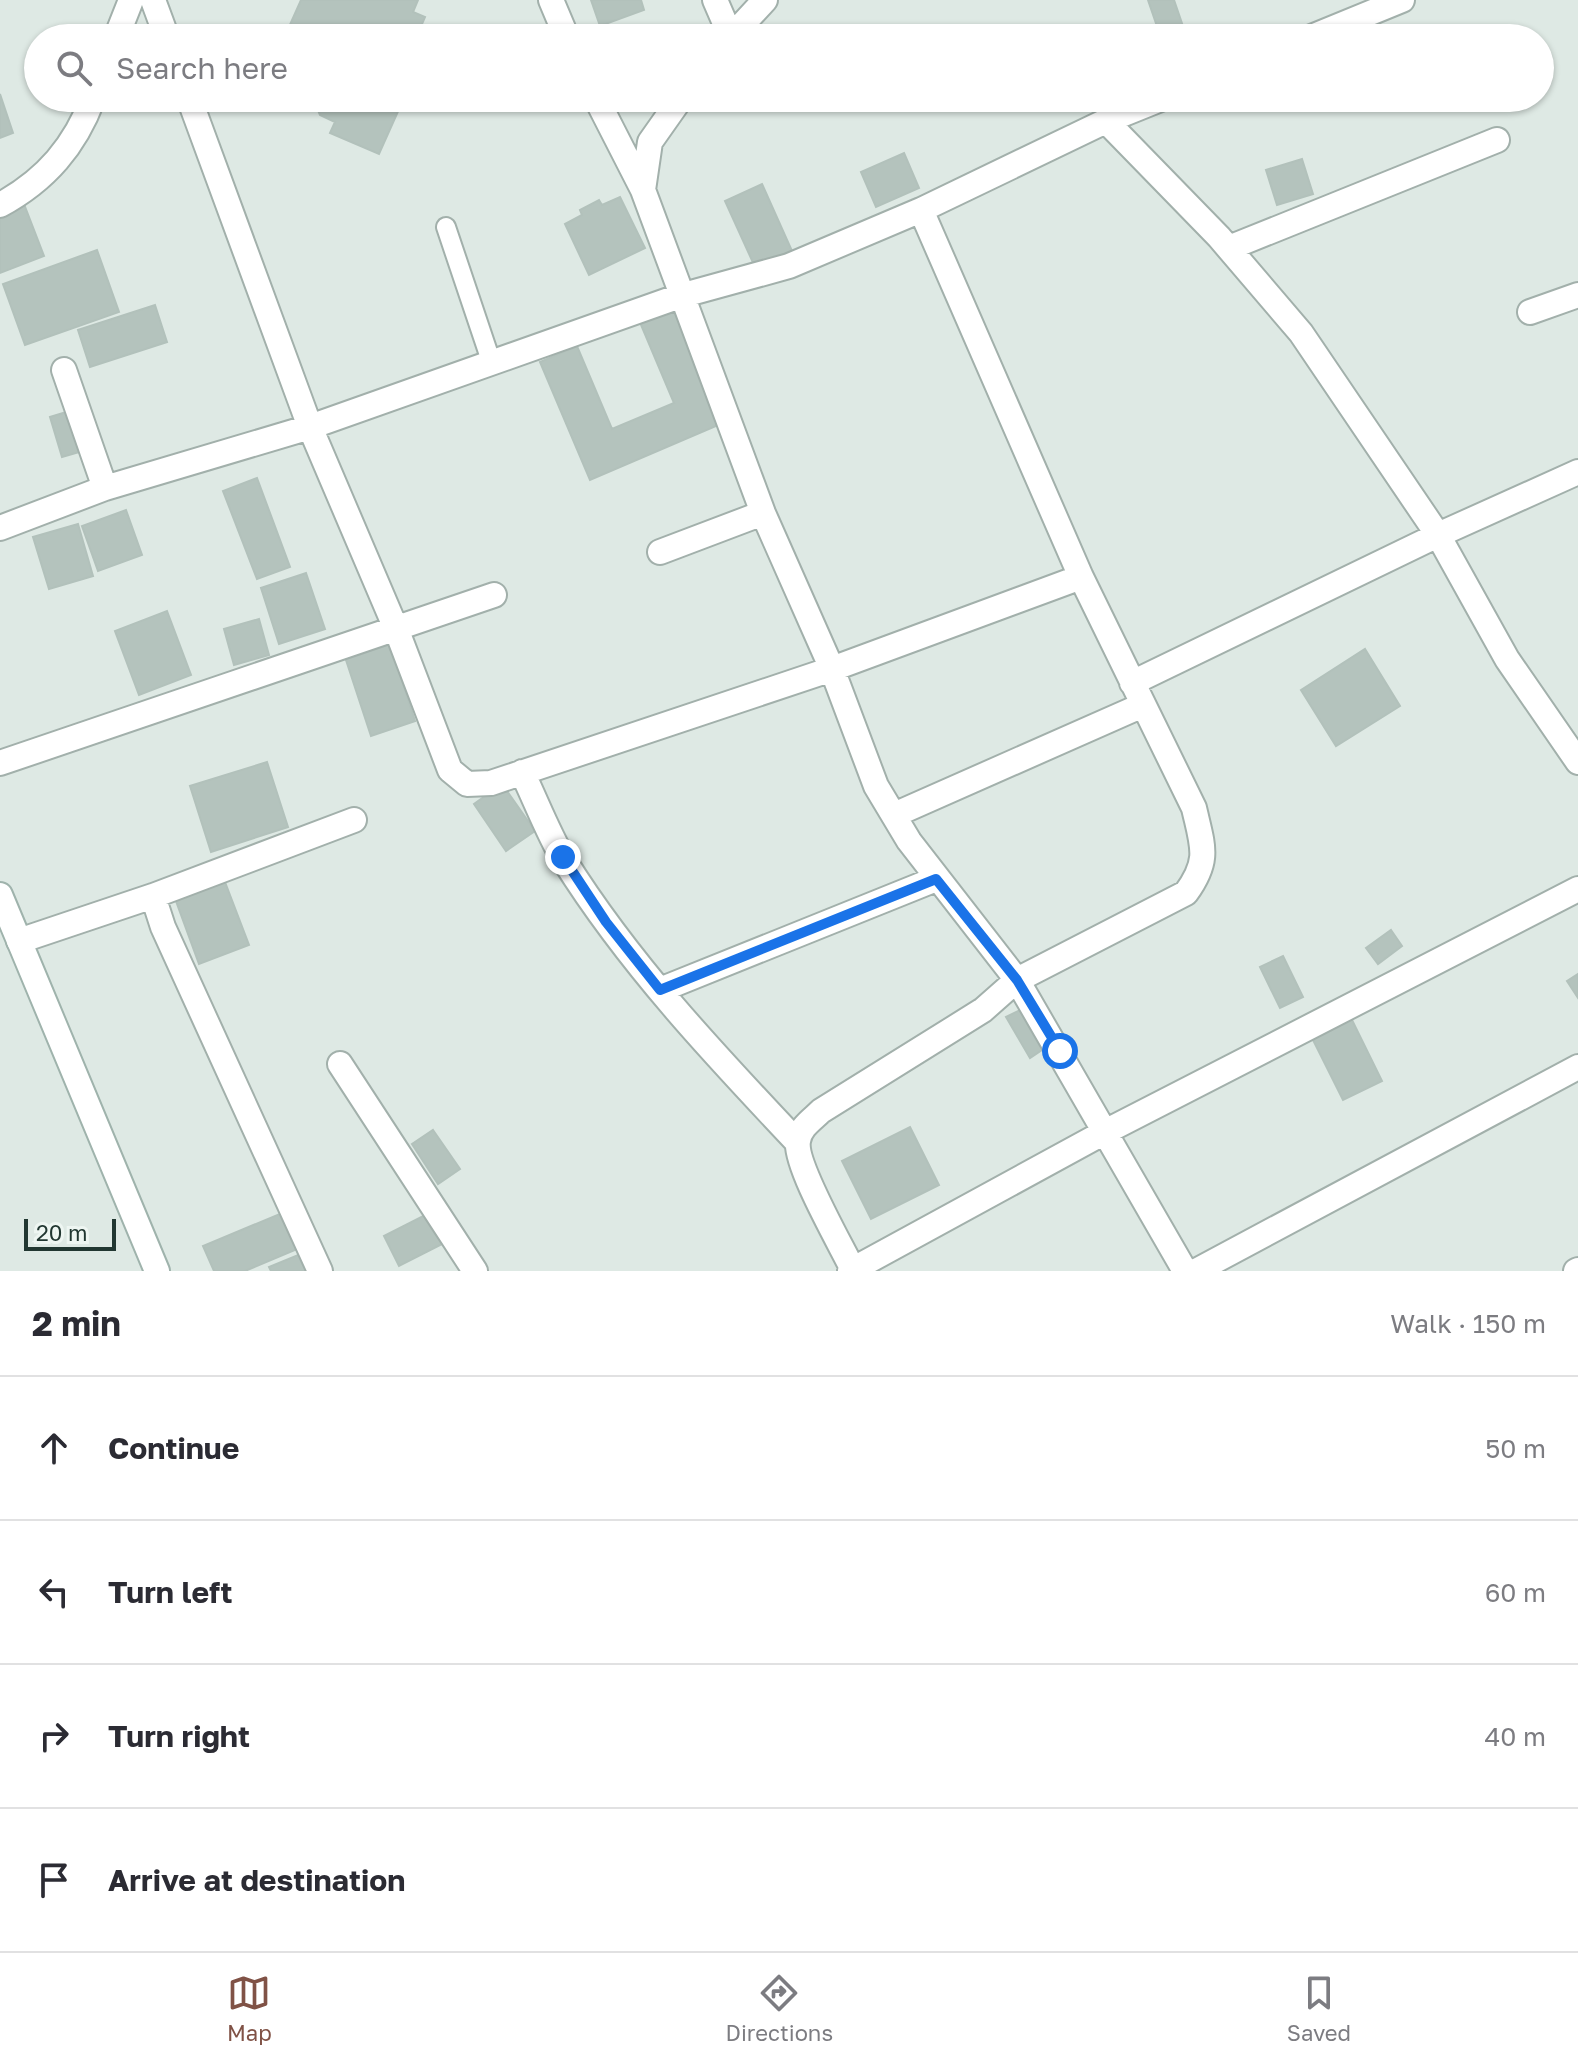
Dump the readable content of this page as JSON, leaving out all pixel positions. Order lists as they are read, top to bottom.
{
  "scale_bar": "20 m",
  "page": {
    "search": "Search here",
    "scale": "20 m",
    "heading": ["2 min", "Walk · 150 m"],
    "list": [
      ["Continue", "50 m"],
      ["Turn left", "60 m"],
      ["Turn right", "40 m"],
      "Arrive at destination"
    ],
    "nav": ["Map", "Directions", "Saved"]
  }
}
